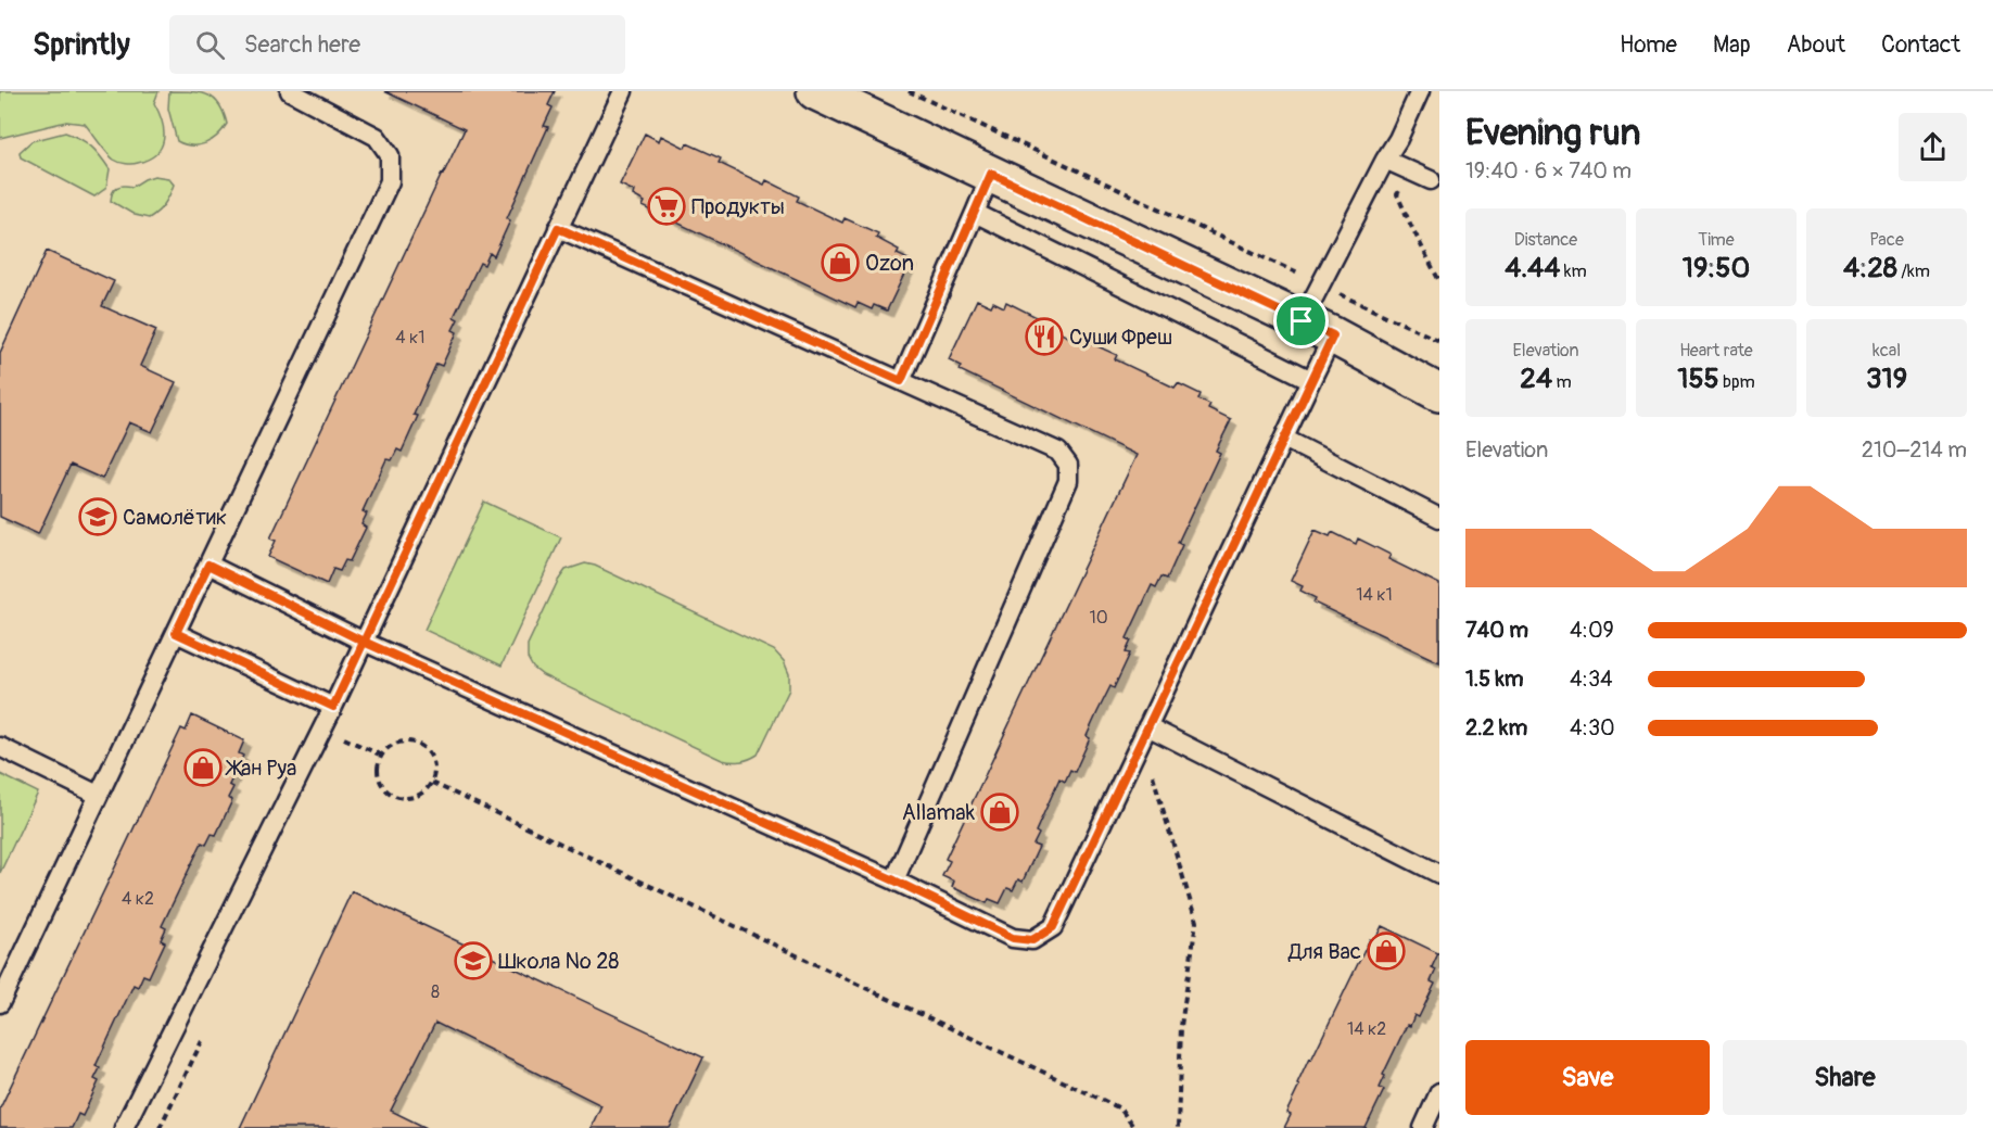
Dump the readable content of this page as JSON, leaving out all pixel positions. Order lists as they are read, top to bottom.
{
  "places": {
    "supermarket": ["Продукты"],
    "shop": [
      "Ozon",
      "Жан Руа",
      "Allamak",
      "Для Вас"
    ],
    "restaurant": ["Суши Фреш"],
    "school or university": ["Самолётик", "Школа № 28"]
  },
  "house_numbers": [
    "4 к1",
    "14 к1",
    "10",
    "4 к2",
    "8",
    "14 к2"
  ],
  "page": {
    "header": "Sprintly",
    "search": "Search here",
    "nav": [
      "Home",
      "Map",
      "About",
      "Contact"
    ],
    "heading": ["Evening run", "19:40 · 6 × 740 m"],
    "stats": [
      ["Distance", "4.44 km"],
      ["Time", "19:50"],
      ["Pace", "4:28 /km"],
      ["Elevation", "24 m"],
      ["Heart rate", "155 bpm"],
      ["kcal", "319"]
    ],
    "chart": ["Elevation", "210–214 m"],
    "list": [
      {
        "name": "740 m",
        "note": "4:09"
      },
      {
        "name": "1.5 km",
        "note": "4:34"
      },
      {
        "name": "2.2 km",
        "note": "4:30"
      }
    ],
    "buttons": ["Save", "Share"]
  }
}
